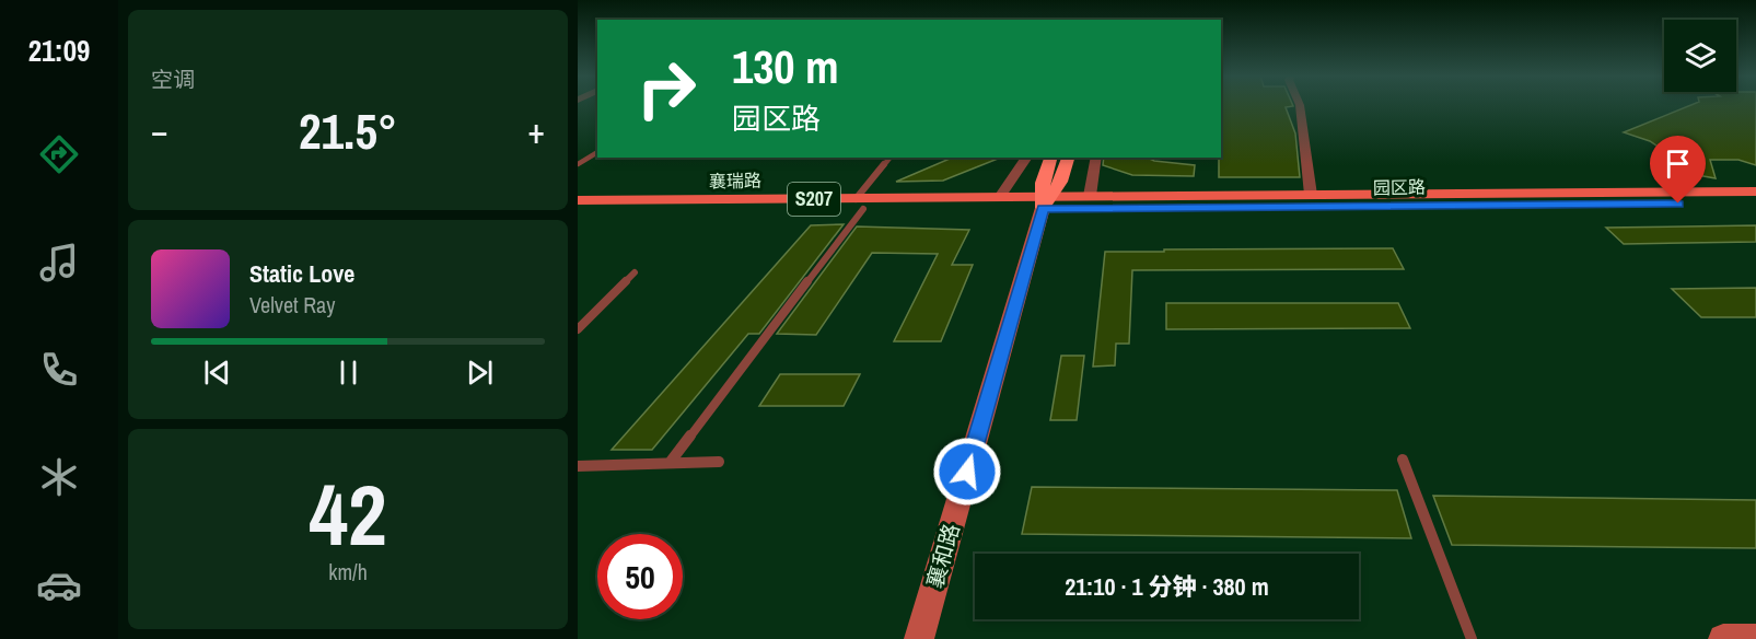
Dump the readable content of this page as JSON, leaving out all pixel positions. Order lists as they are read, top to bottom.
{
  "streets": {
    "main road": [
      "襄瑞路",
      "园区路",
      "S207",
      "襄和路"
    ]
  },
  "crossings": [
    ["襄瑞路", "园区路"],
    ["襄瑞路", "襄和路"],
    ["园区路", "襄和路"]
  ],
  "page": {
    "tabs": "21:09",
    "tile": [
      "空调",
      ["42", "km/h"]
    ],
    "turn": ["130 m", "园区路"],
    "heat": ["−", "21.5°", "+"],
    "song": ["Static Love", "Velvet Ray"],
    "limit": "50",
    "trip": "21:10 · 1 分钟 · 380 m"
  }
}
